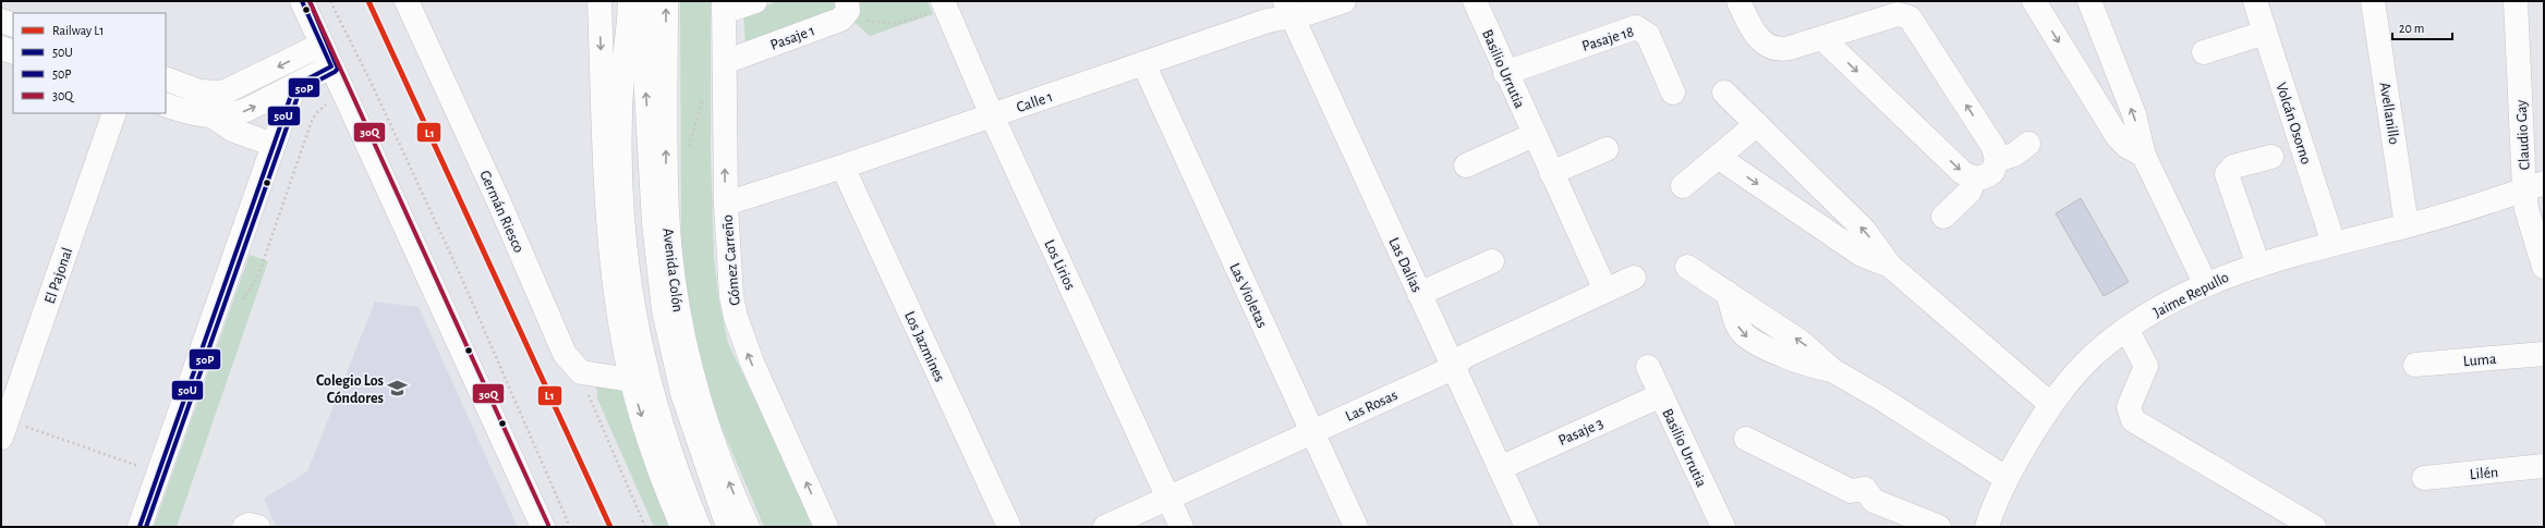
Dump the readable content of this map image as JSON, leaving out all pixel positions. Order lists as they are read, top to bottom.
{
  "streets": {
    "street": [
      "Pasaje 1",
      "Pasaje 18",
      "Basilio Urrutia",
      "Calle 1",
      "Avellanillo",
      "Volcán Osorno",
      "Claudio Gay",
      "Germán Riesco",
      "Gómez Carreño",
      "Los Lirios",
      "Las Dalias",
      "Avenida Colón",
      "El Pajonal",
      "Jaime Repullo",
      "Las Violetas",
      "Los Jazmines",
      "Luma",
      "Las Rosas",
      "Pasaje 3",
      "Lilén"
    ]
  },
  "crossings": [
    ["Pasaje 1", "Gómez Carreño"],
    ["Pasaje 18", "Basilio Urrutia"],
    ["Basilio Urrutia", "Las Rosas"],
    ["Basilio Urrutia", "Pasaje 3"],
    ["Calle 1", "Gómez Carreño"],
    ["Calle 1", "Los Lirios"],
    ["Calle 1", "Las Dalias"],
    ["Calle 1", "Las Violetas"],
    ["Calle 1", "Los Jazmines"],
    ["Avellanillo", "Jaime Repullo"],
    ["Volcán Osorno", "Jaime Repullo"],
    ["Claudio Gay", "Jaime Repullo"],
    ["Los Lirios", "Las Rosas"],
    ["Las Dalias", "Las Rosas"],
    ["Las Dalias", "Pasaje 3"],
    ["Las Violetas", "Las Rosas"]
  ],
  "places": {
    "school or university": ["Colegio Los Cóndores"]
  },
  "lines": [
    "rail line L1",
    "transit line 50U",
    "transit line 50P",
    "transit line 30Q"
  ],
  "legend": [
    "Railway L1",
    "50U",
    "50P",
    "30Q"
  ],
  "scale_bar": "20 m"
}
